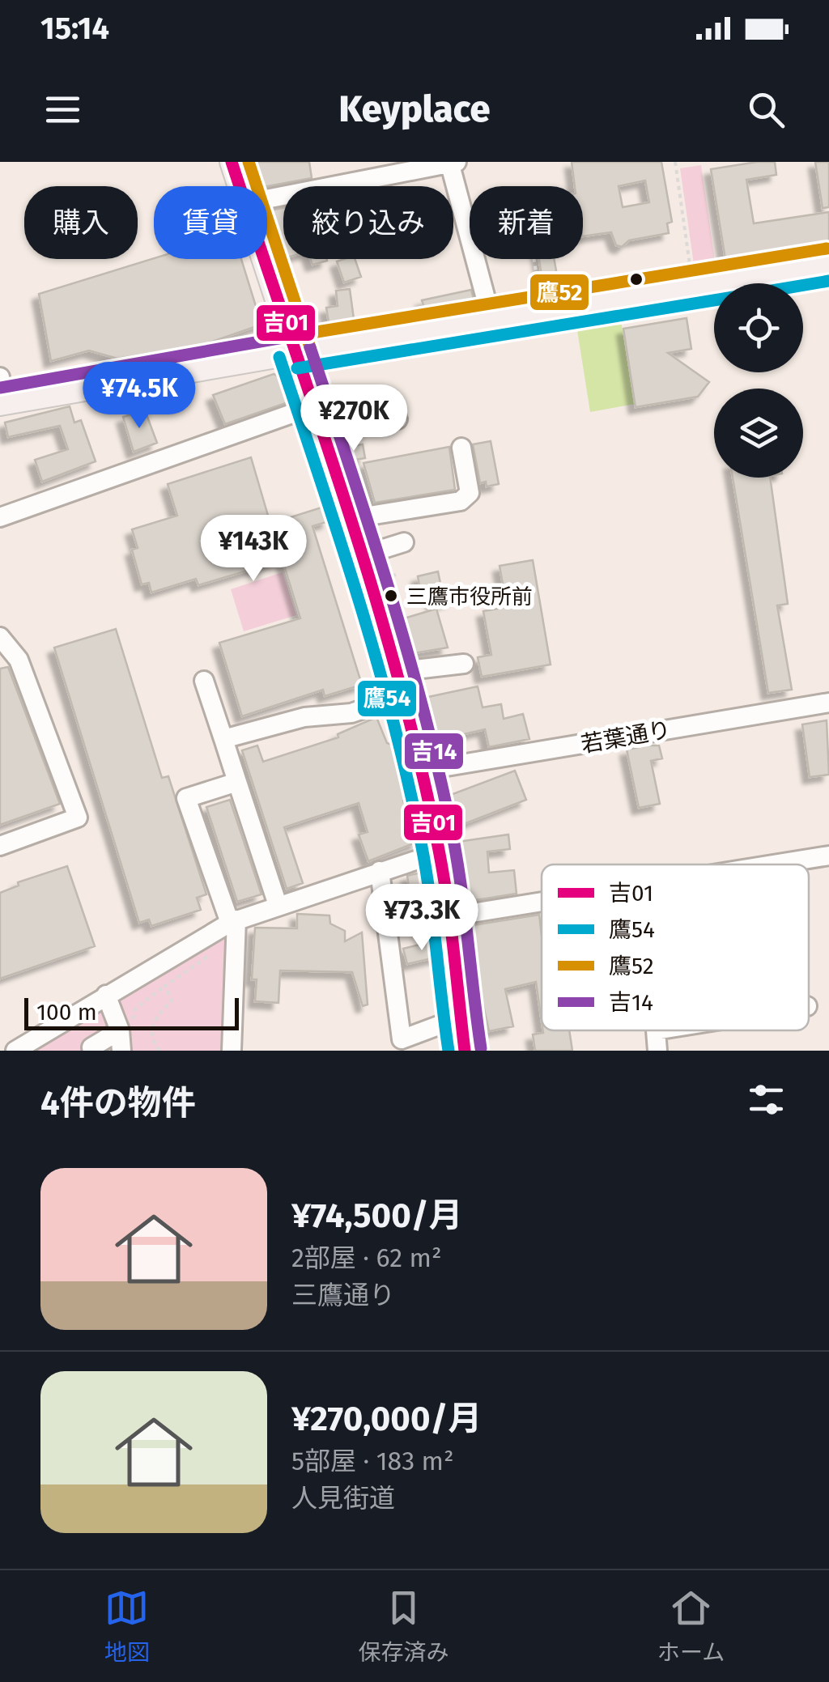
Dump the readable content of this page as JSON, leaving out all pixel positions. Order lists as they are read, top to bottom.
{
  "streets": {
    "street": ["若葉通り"]
  },
  "places": ["三鷹市役所前"],
  "lines": [
    "transit line 吉01",
    "transit line 鷹52",
    "transit line 鷹54",
    "transit line 吉14"
  ],
  "legend": [
    "吉01",
    "鷹54",
    "鷹52",
    "吉14"
  ],
  "scale_bar": "100 m",
  "page": {
    "status": "15:14",
    "header": "Keyplace",
    "chip": [
      "購入",
      "賃貸",
      "絞り込み",
      "新着"
    ],
    "price": [
      "¥74.5K",
      "¥270K",
      "¥143K",
      "¥73.3K"
    ],
    "scale": "100 m",
    "heading": "4件の物件",
    "list": [
      {
        "name": "¥74,500/月",
        "note": "2部屋 · 62 m² · 三鷹通り"
      },
      {
        "name": "¥270,000/月",
        "note": "5部屋 · 183 m² · 人見街道"
      }
    ],
    "tabs": ["地図", "保存済み", "ホーム"]
  }
}
